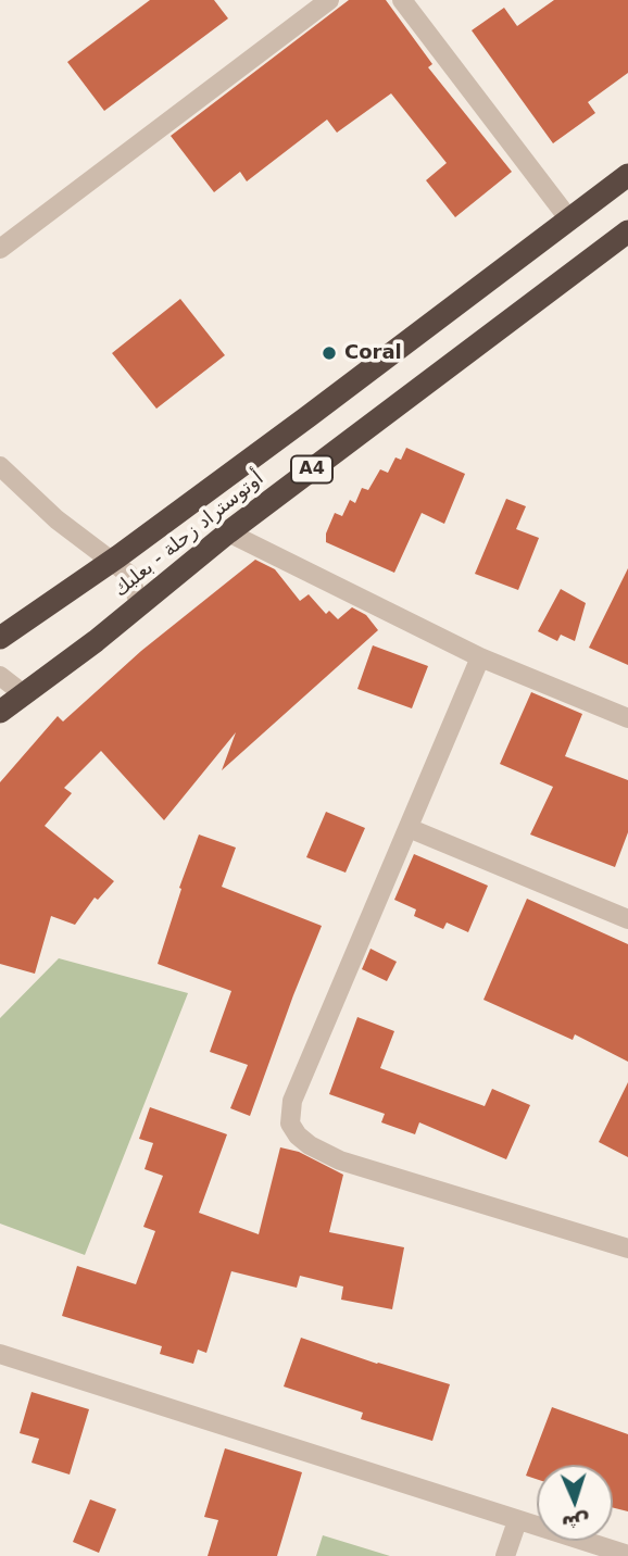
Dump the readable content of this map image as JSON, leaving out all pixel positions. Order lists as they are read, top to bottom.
{
  "streets": {
    "highway": ["A4", "أوتوستراد زحلة - بعلبك"]
  },
  "places": ["Coral"],
  "north": "bottom"
}
